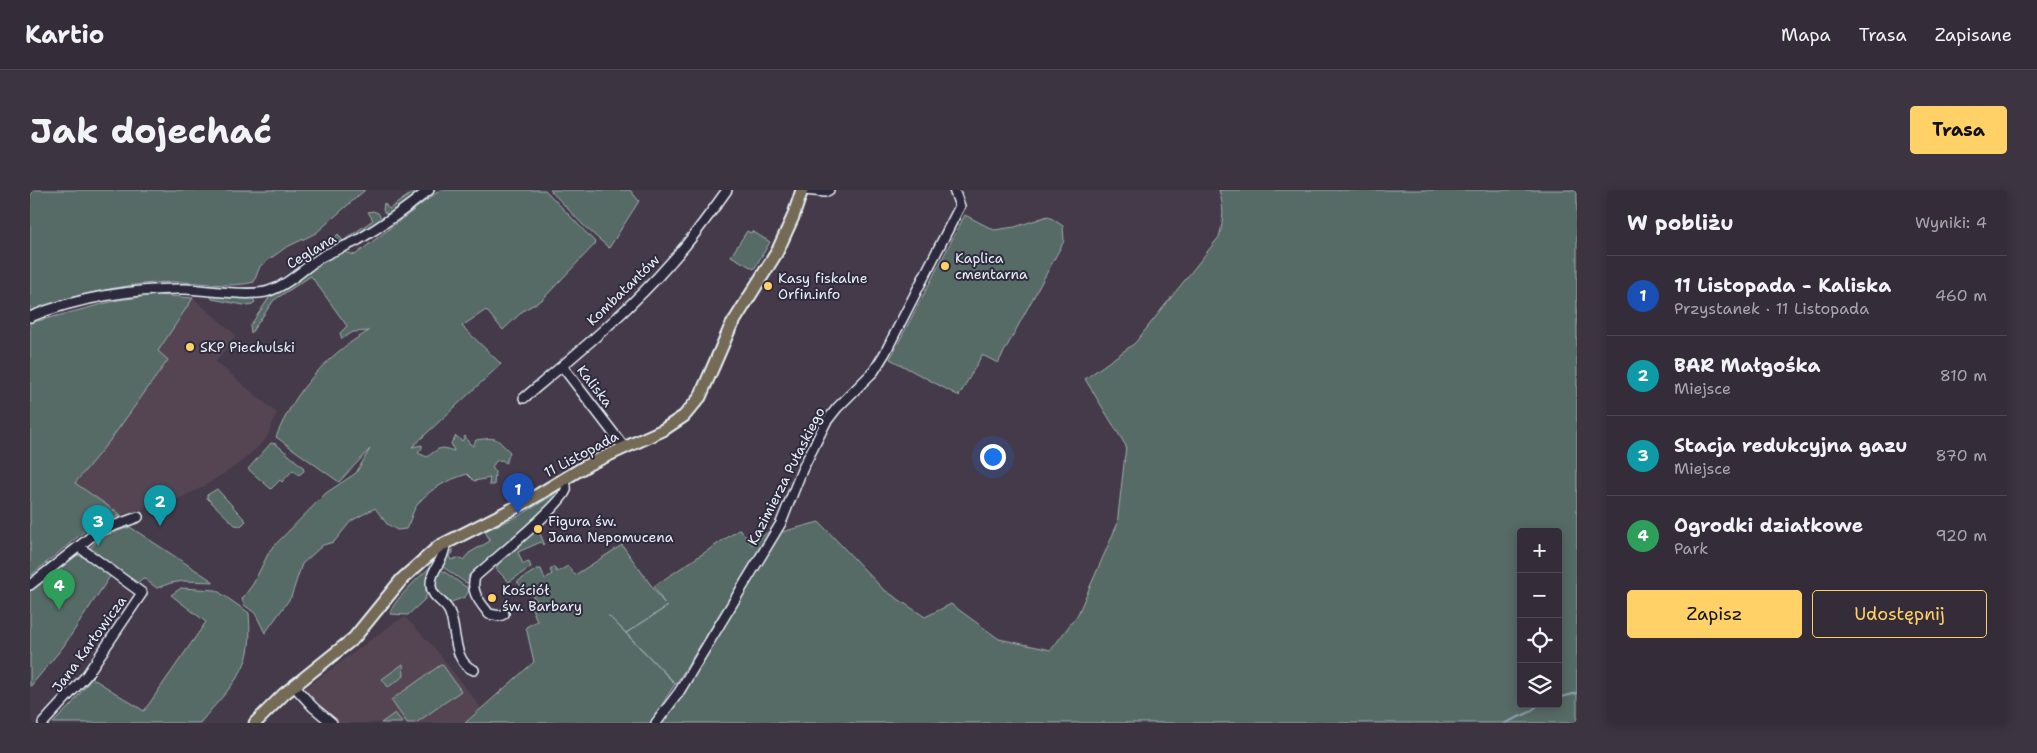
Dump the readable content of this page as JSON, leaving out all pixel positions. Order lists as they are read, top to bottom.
{
  "streets": {
    "main road": ["11 Listopada"],
    "street": [
      "Ceglana",
      "Kombatantów",
      "Kaliska",
      "Kazimierza Pułaskiego",
      "Jana Karłowicza"
    ]
  },
  "crossings": [
    ["Kombatantów", "Kaliska"],
    ["Kaliska", "11 Listopada"]
  ],
  "places": [
    "Kaplica cmentarna",
    "Kasy fiskalne Orfin.info",
    "SKP Piechulski",
    "Figura św. Jana Nepomucena",
    "Kościół św. Barbary"
  ],
  "page": {
    "header": "Kartio",
    "nav": ["Mapa", "Trasa", "Zapisane"],
    "buttons": [
      "Trasa",
      ["Zapisz", "Udostępnij"]
    ],
    "title": "Jak dojechać",
    "heading": ["W pobliżu", "Wyniki: 4"],
    "list": [
      {
        "mark": "1",
        "name": "11 Listopada - Kaliska",
        "note": "Przystanek · 11 Listopada",
        "value": "460 m"
      },
      {
        "mark": "2",
        "name": "BAR Małgośka",
        "note": "Miejsce",
        "value": "810 m"
      },
      {
        "mark": "3",
        "name": "Stacja redukcyjna gazu",
        "note": "Miejsce",
        "value": "870 m"
      },
      {
        "mark": "4",
        "name": "Ogrodki działkowe",
        "note": "Park",
        "value": "920 m"
      }
    ],
    "pins": [
      "1",
      "2",
      "3",
      "4"
    ],
    "map_buttons": ["+", "−"]
  }
}
